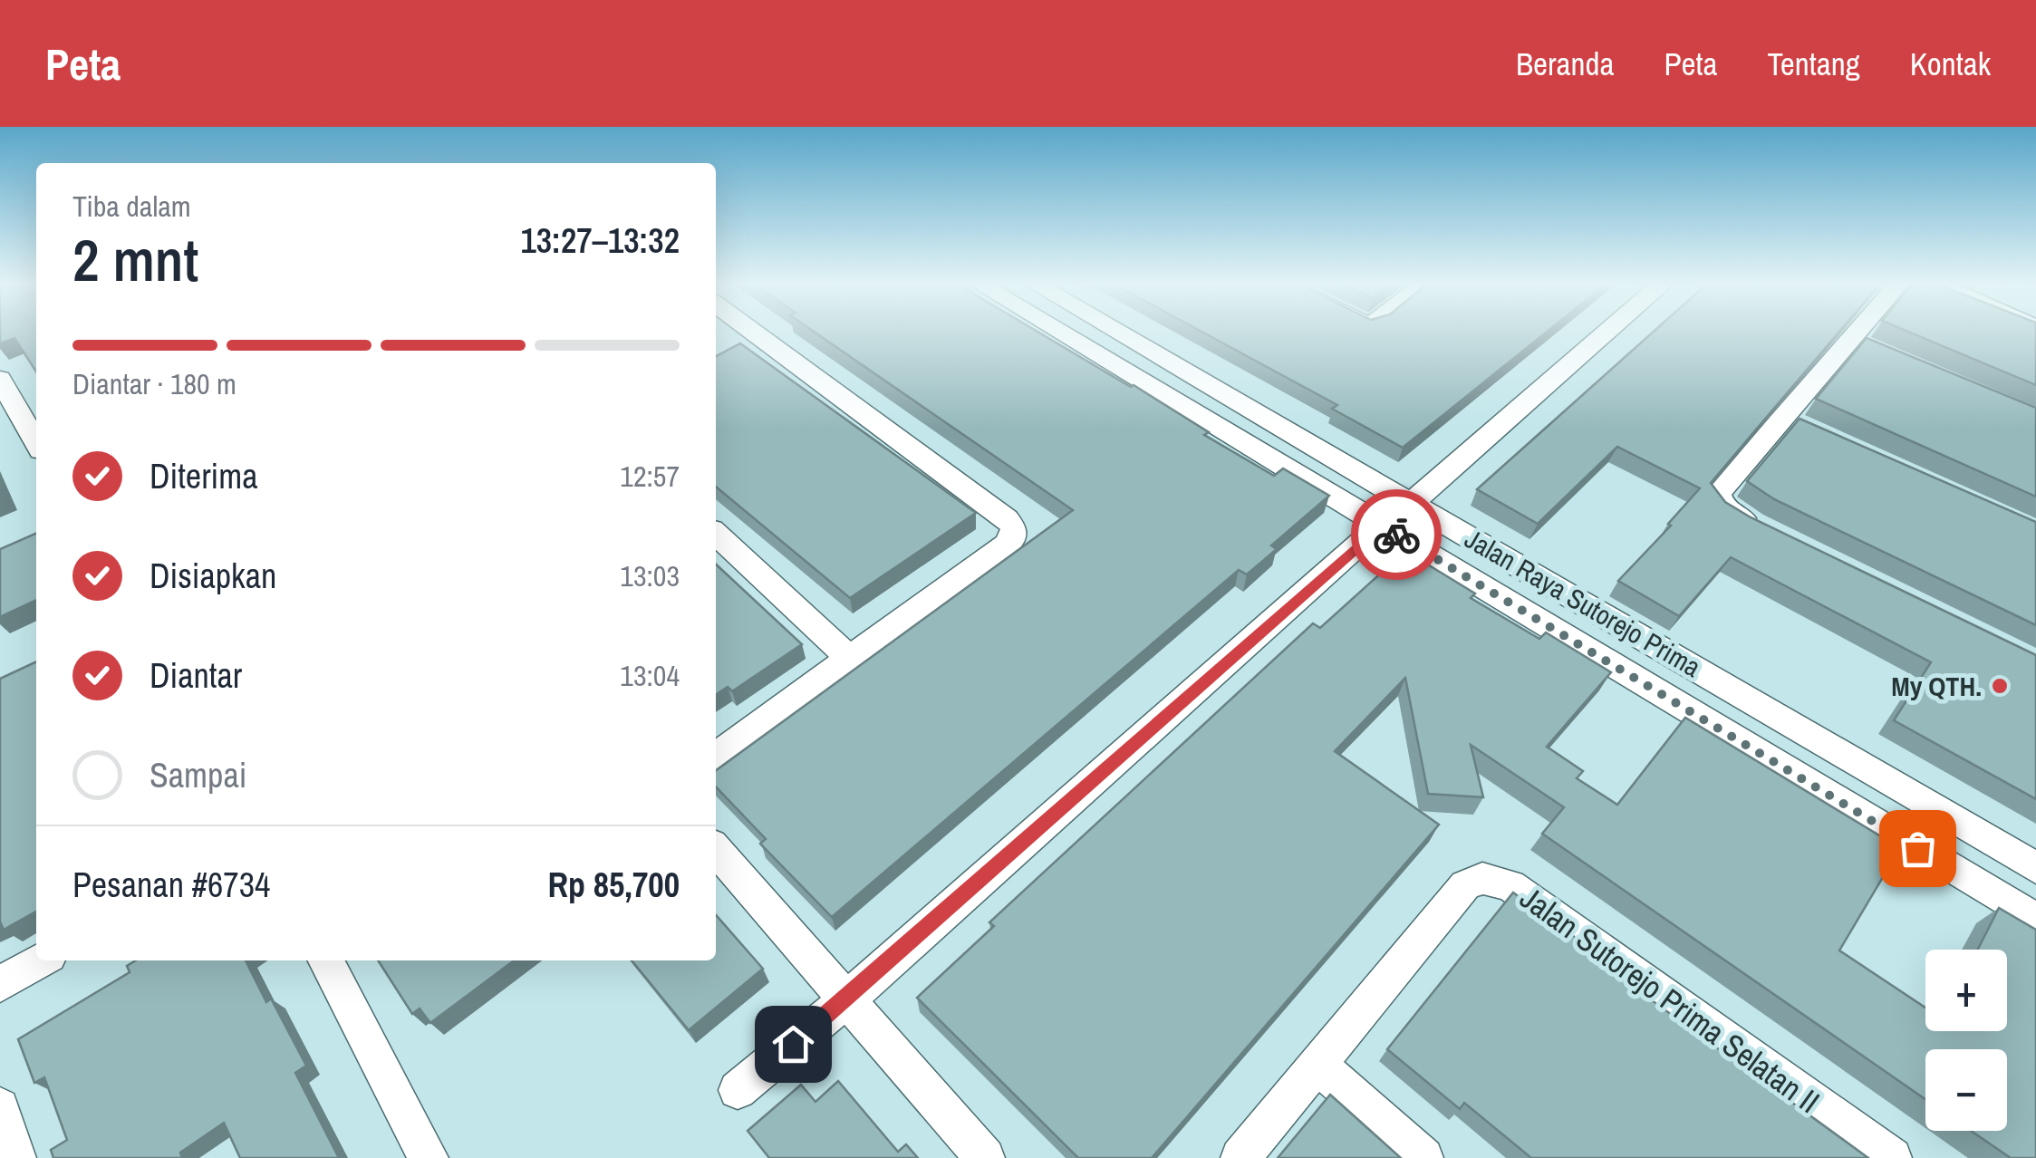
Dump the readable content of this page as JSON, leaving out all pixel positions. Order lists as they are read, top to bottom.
{
  "streets": {
    "street": ["Jalan Raya Sutorejo Prima", "Jalan Sutorejo Prima Selatan II"]
  },
  "places": ["My QTH."],
  "page": {
    "header": "Peta",
    "nav": [
      "Beranda",
      "Peta",
      "Tentang",
      "Kontak"
    ],
    "heading": ["2 mnt", "Tiba dalam", "13:27–13:32"],
    "panel": ["Pesanan #6734", "Rp 85,700"],
    "bar": "Diantar · 180 m",
    "list": [
      ["Diterima", "12:57"],
      ["Disiapkan", "13:03"],
      ["Diantar", "13:04"],
      "Sampai"
    ],
    "map_buttons": ["+", "−"]
  }
}
